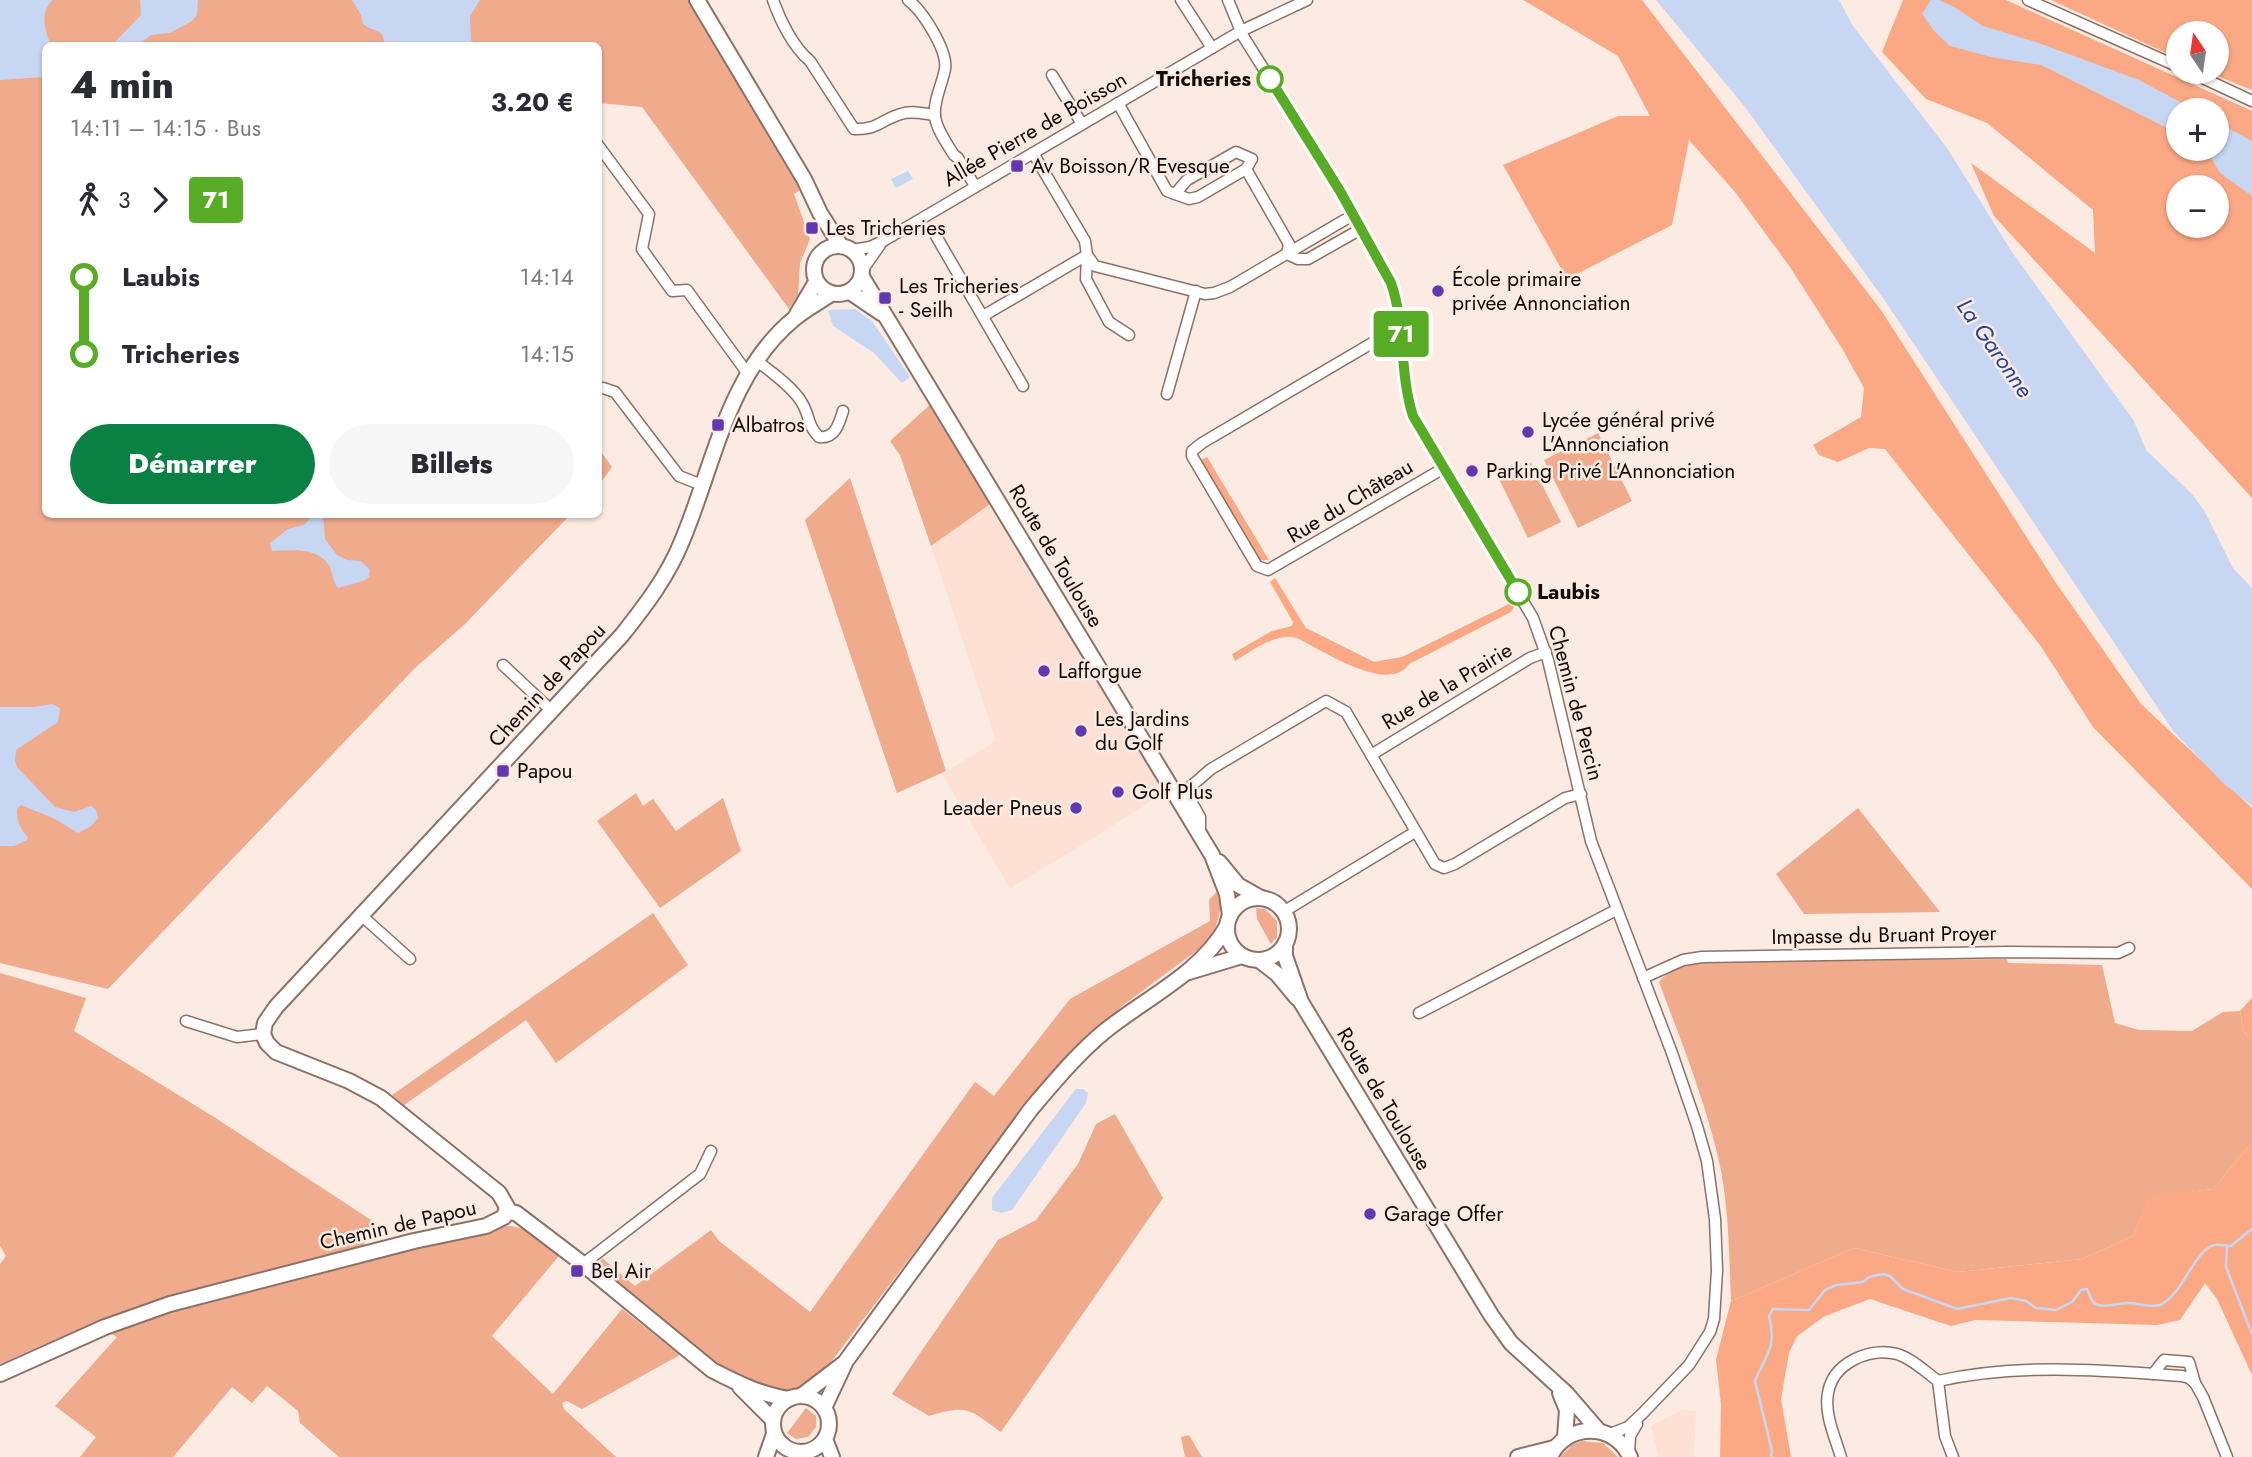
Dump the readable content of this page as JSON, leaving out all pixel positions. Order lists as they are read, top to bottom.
{
  "streets": {
    "main road": ["Route de Toulouse", "Chemin de Papou"],
    "street": [
      "Allée Pierre de Boisson",
      "Rue du Château",
      "Rue de la Prairie",
      "Chemin de Percin",
      "Impasse du Bruant Proyer"
    ]
  },
  "crossings": [
    ["Allée Pierre de Boisson", "Route de Toulouse"],
    ["Allée Pierre de Boisson", "Chemin de Papou"],
    ["Allée Pierre de Boisson", "Chemin de Percin"],
    ["Rue du Château", "Chemin de Percin"],
    ["Route de Toulouse", "Chemin de Papou"],
    ["Route de Toulouse", "Chemin de Percin"],
    ["Rue de la Prairie", "Chemin de Percin"],
    ["Chemin de Percin", "Impasse du Bruant Proyer"]
  ],
  "water": ["La Garonne"],
  "places": {
    "other": [
      "Tricheries",
      "École primaire privée Annonciation",
      "Lycée général privé L'Annonciation",
      "Parking Privé L'Annonciation",
      "Laubis",
      "Lafforgue",
      "Les Jardins du Golf",
      "Golf Plus",
      "Leader Pneus",
      "Garage Offer"
    ],
    "transit": [
      "Av Boisson/R Evesque",
      "Les Tricheries",
      "Les Tricheries - Seilh",
      "Albatros",
      "Papou",
      "Bel Air"
    ]
  },
  "lines": ["bus line 71"],
  "north": "top",
  "page": {
    "on_map": "71",
    "map_buttons": ["+", "−"],
    "heading": ["4 min", "14:11 – 14:15 · Bus", "3.20 €"],
    "legs": ["3", "71"],
    "list": [
      {
        "name": "Laubis",
        "value": "14:14"
      },
      {
        "name": "Tricheries",
        "value": "14:15"
      }
    ],
    "buttons": ["Démarrer", "Billets"]
  }
}
